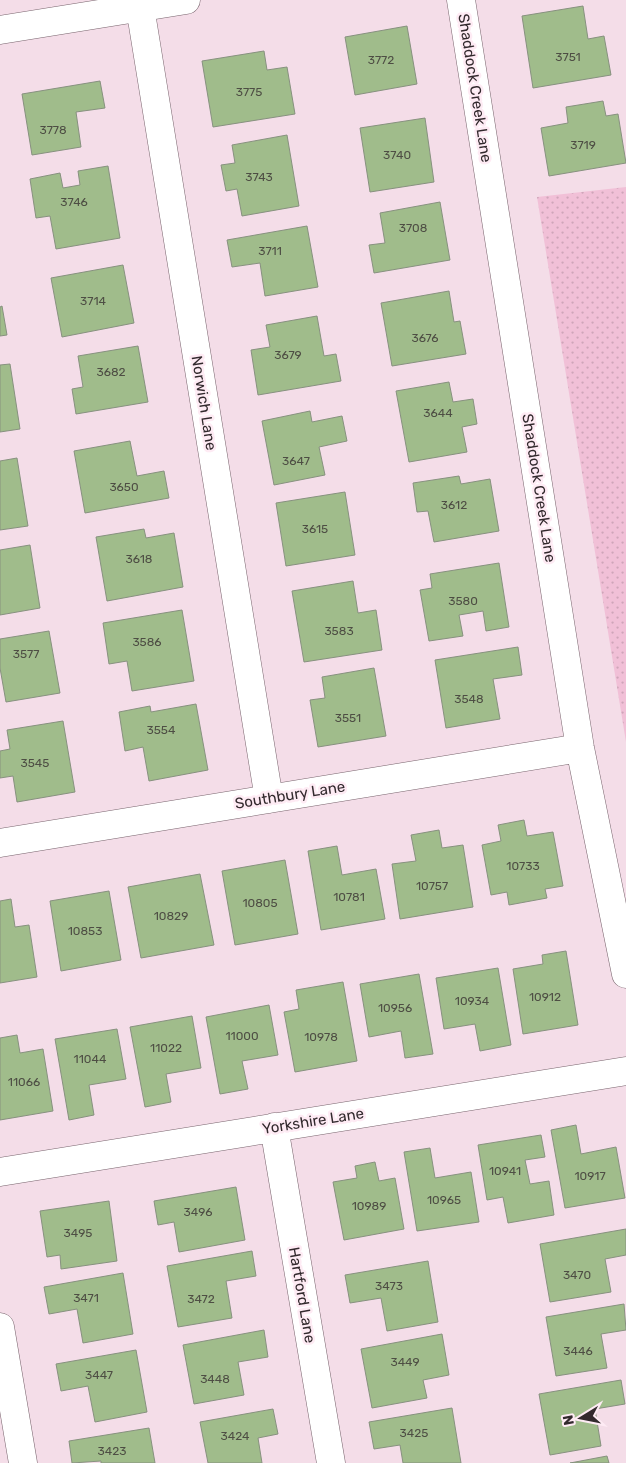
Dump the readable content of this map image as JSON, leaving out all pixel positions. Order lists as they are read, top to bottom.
{
  "streets": {
    "street": [
      "Shaddock Creek Lane",
      "Norwich Lane",
      "Southbury Lane",
      "Yorkshire Lane",
      "Hartford Lane"
    ]
  },
  "crossings": [
    ["Shaddock Creek Lane", "Southbury Lane"],
    ["Norwich Lane", "Southbury Lane"],
    ["Yorkshire Lane", "Hartford Lane"]
  ],
  "house_numbers": [
    "3751",
    "3772",
    "3775",
    "3778",
    "3719",
    "3740",
    "3743",
    "3746",
    "3708",
    "3711",
    "3714",
    "3676",
    "3679",
    "3682",
    "3644",
    "3647",
    "3650",
    "3612",
    "3615",
    "3618",
    "3580",
    "3583",
    "3586",
    "3577",
    "3548",
    "3551",
    "3554",
    "3545",
    "10733",
    "10757",
    "10781",
    "10805",
    "10829",
    "10853",
    "10912",
    "10934",
    "10956",
    "11000",
    "10978",
    "11022",
    "11044",
    "11066",
    "10941",
    "10917",
    "10965",
    "10989",
    "3496",
    "3495",
    "3470",
    "3473",
    "3471",
    "3472",
    "3446",
    "3449",
    "3447",
    "3448",
    "3425",
    "3424",
    "3423"
  ],
  "north": "left"
}
